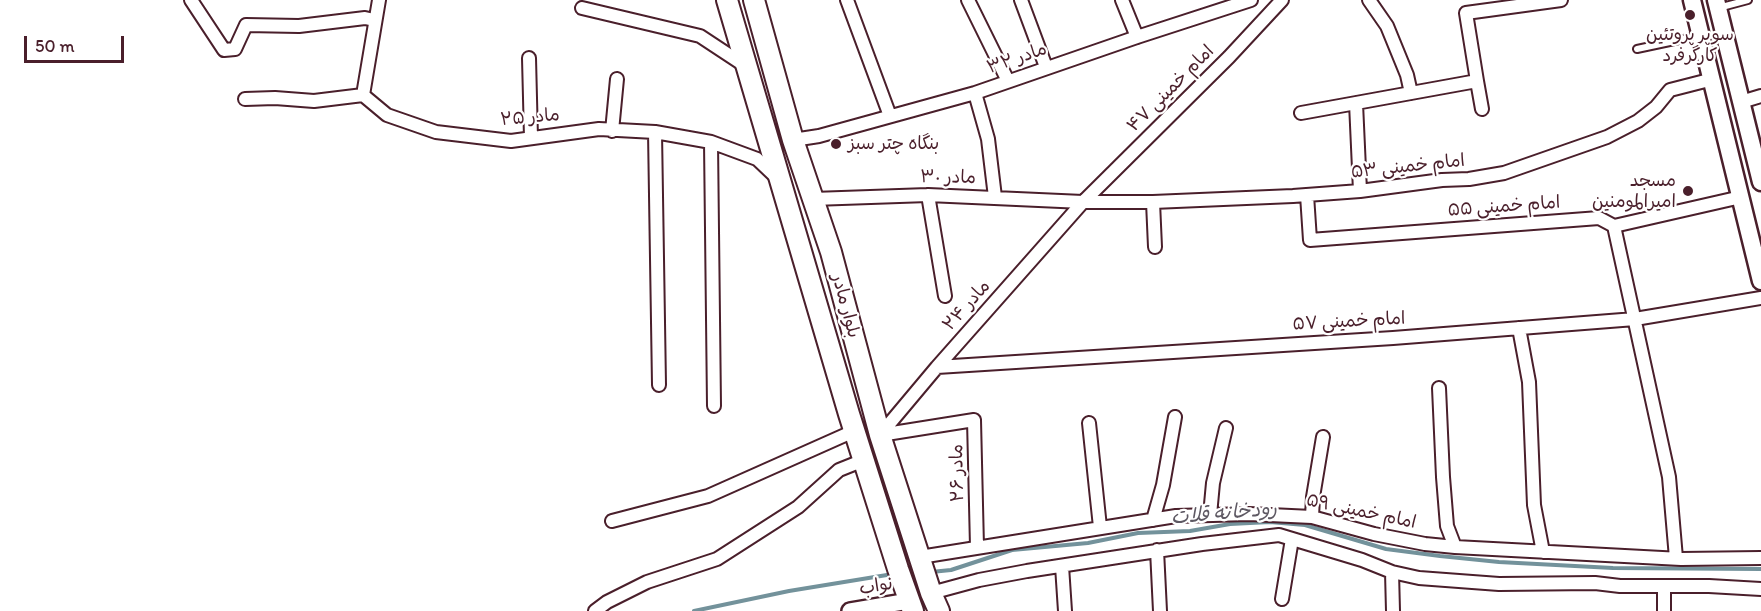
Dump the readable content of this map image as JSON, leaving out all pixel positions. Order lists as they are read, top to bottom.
{
  "streets": {
    "main road": ["بلوار مادر"],
    "street": [
      "مادر ۳۲",
      "امام خمینی ۴۷",
      "مادر ۲۵",
      "امام خمینی ۵۳",
      "مادر ۳۰",
      "امام خمینی ۵۵",
      "مادر ۲۴",
      "امام خمینی ۵۷",
      "مادر ۲۶",
      "امام خمینی ۵۹",
      "نواب"
    ]
  },
  "crossings": [
    ["مادر ۳۲", "بلوار مادر"],
    ["امام خمینی ۴۷", "امام خمینی ۵۳"],
    ["امام خمینی ۴۷", "مادر ۳۰"],
    ["امام خمینی ۴۷", "مادر ۲۴"],
    ["مادر ۲۵", "بلوار مادر"],
    ["امام خمینی ۵۳", "مادر ۳۰"],
    ["امام خمینی ۵۳", "امام خمینی ۵۵"],
    ["امام خمینی ۵۳", "مادر ۲۴"],
    ["مادر ۳۰", "بلوار مادر"],
    ["مادر ۳۰", "مادر ۲۴"],
    ["بلوار مادر", "مادر ۲۴"],
    ["بلوار مادر", "مادر ۲۶"],
    ["بلوار مادر", "امام خمینی ۵۹"],
    ["بلوار مادر", "نواب"],
    ["مادر ۲۴", "امام خمینی ۵۷"],
    ["مادر ۲۴", "مادر ۲۶"],
    ["مادر ۲۶", "امام خمینی ۵۹"]
  ],
  "water": ["رودخانه قلات"],
  "places": ["سوپر پروتئین کارگرفرد", "بنگاه چتر سبز", "مسجد امیرالمومنین"],
  "scale_bar": "50 m"
}
